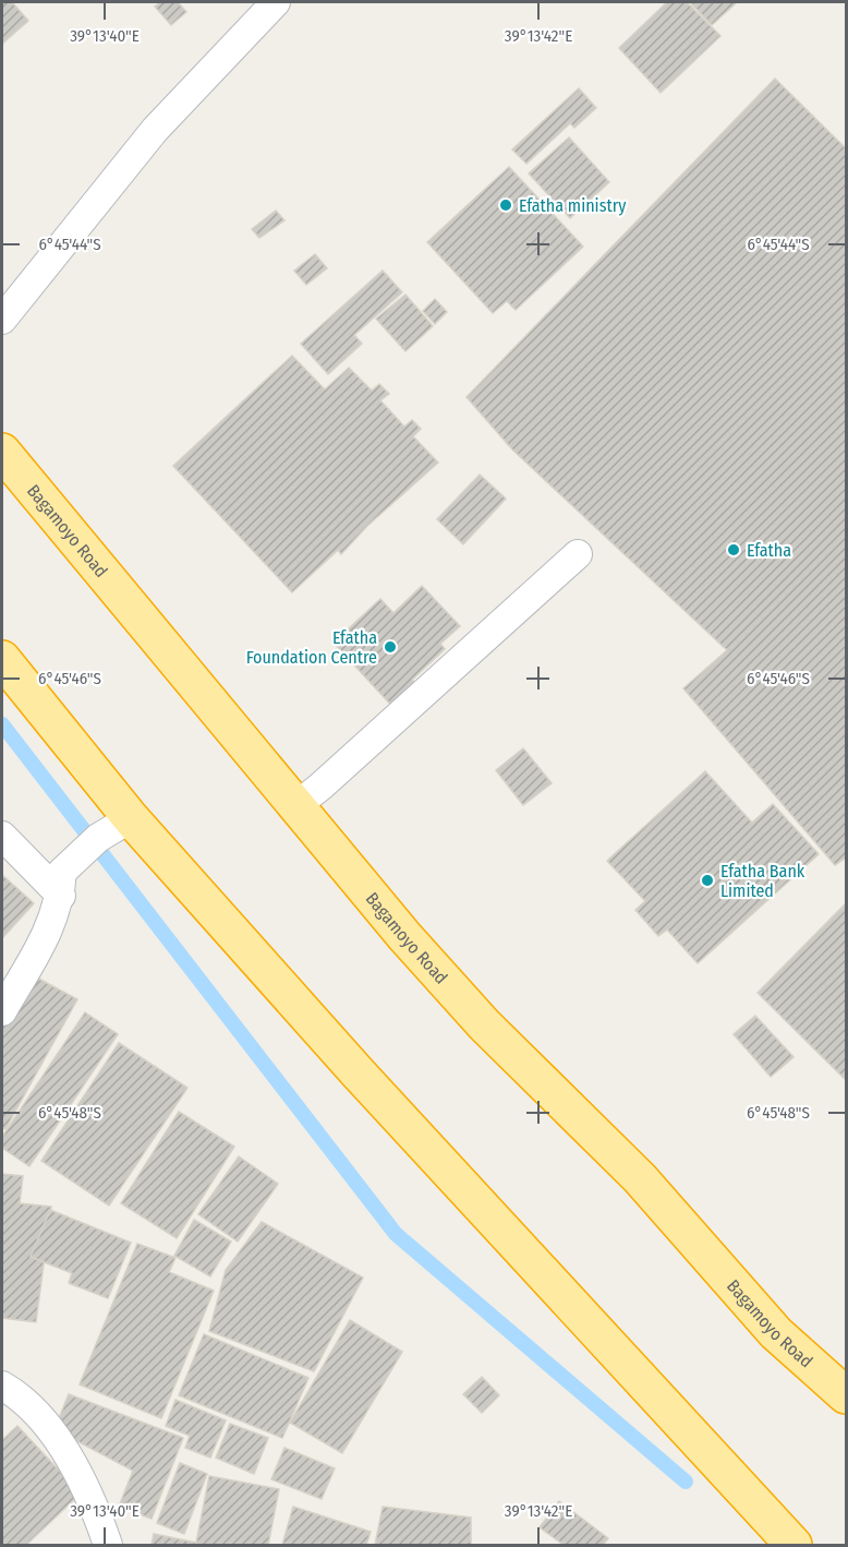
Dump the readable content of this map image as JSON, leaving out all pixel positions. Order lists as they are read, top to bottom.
{
  "streets": {
    "highway": ["Bagamoyo Road"]
  },
  "places": [
    "Efatha ministry",
    "Efatha",
    "Efatha Foundation Centre",
    "Efatha Bank Limited"
  ],
  "coordinates": [
    "39°13'40\"E",
    "39°13'42\"E",
    "6°45'44\"S",
    "6°45'46\"S",
    "6°45'48\"S"
  ]
}
